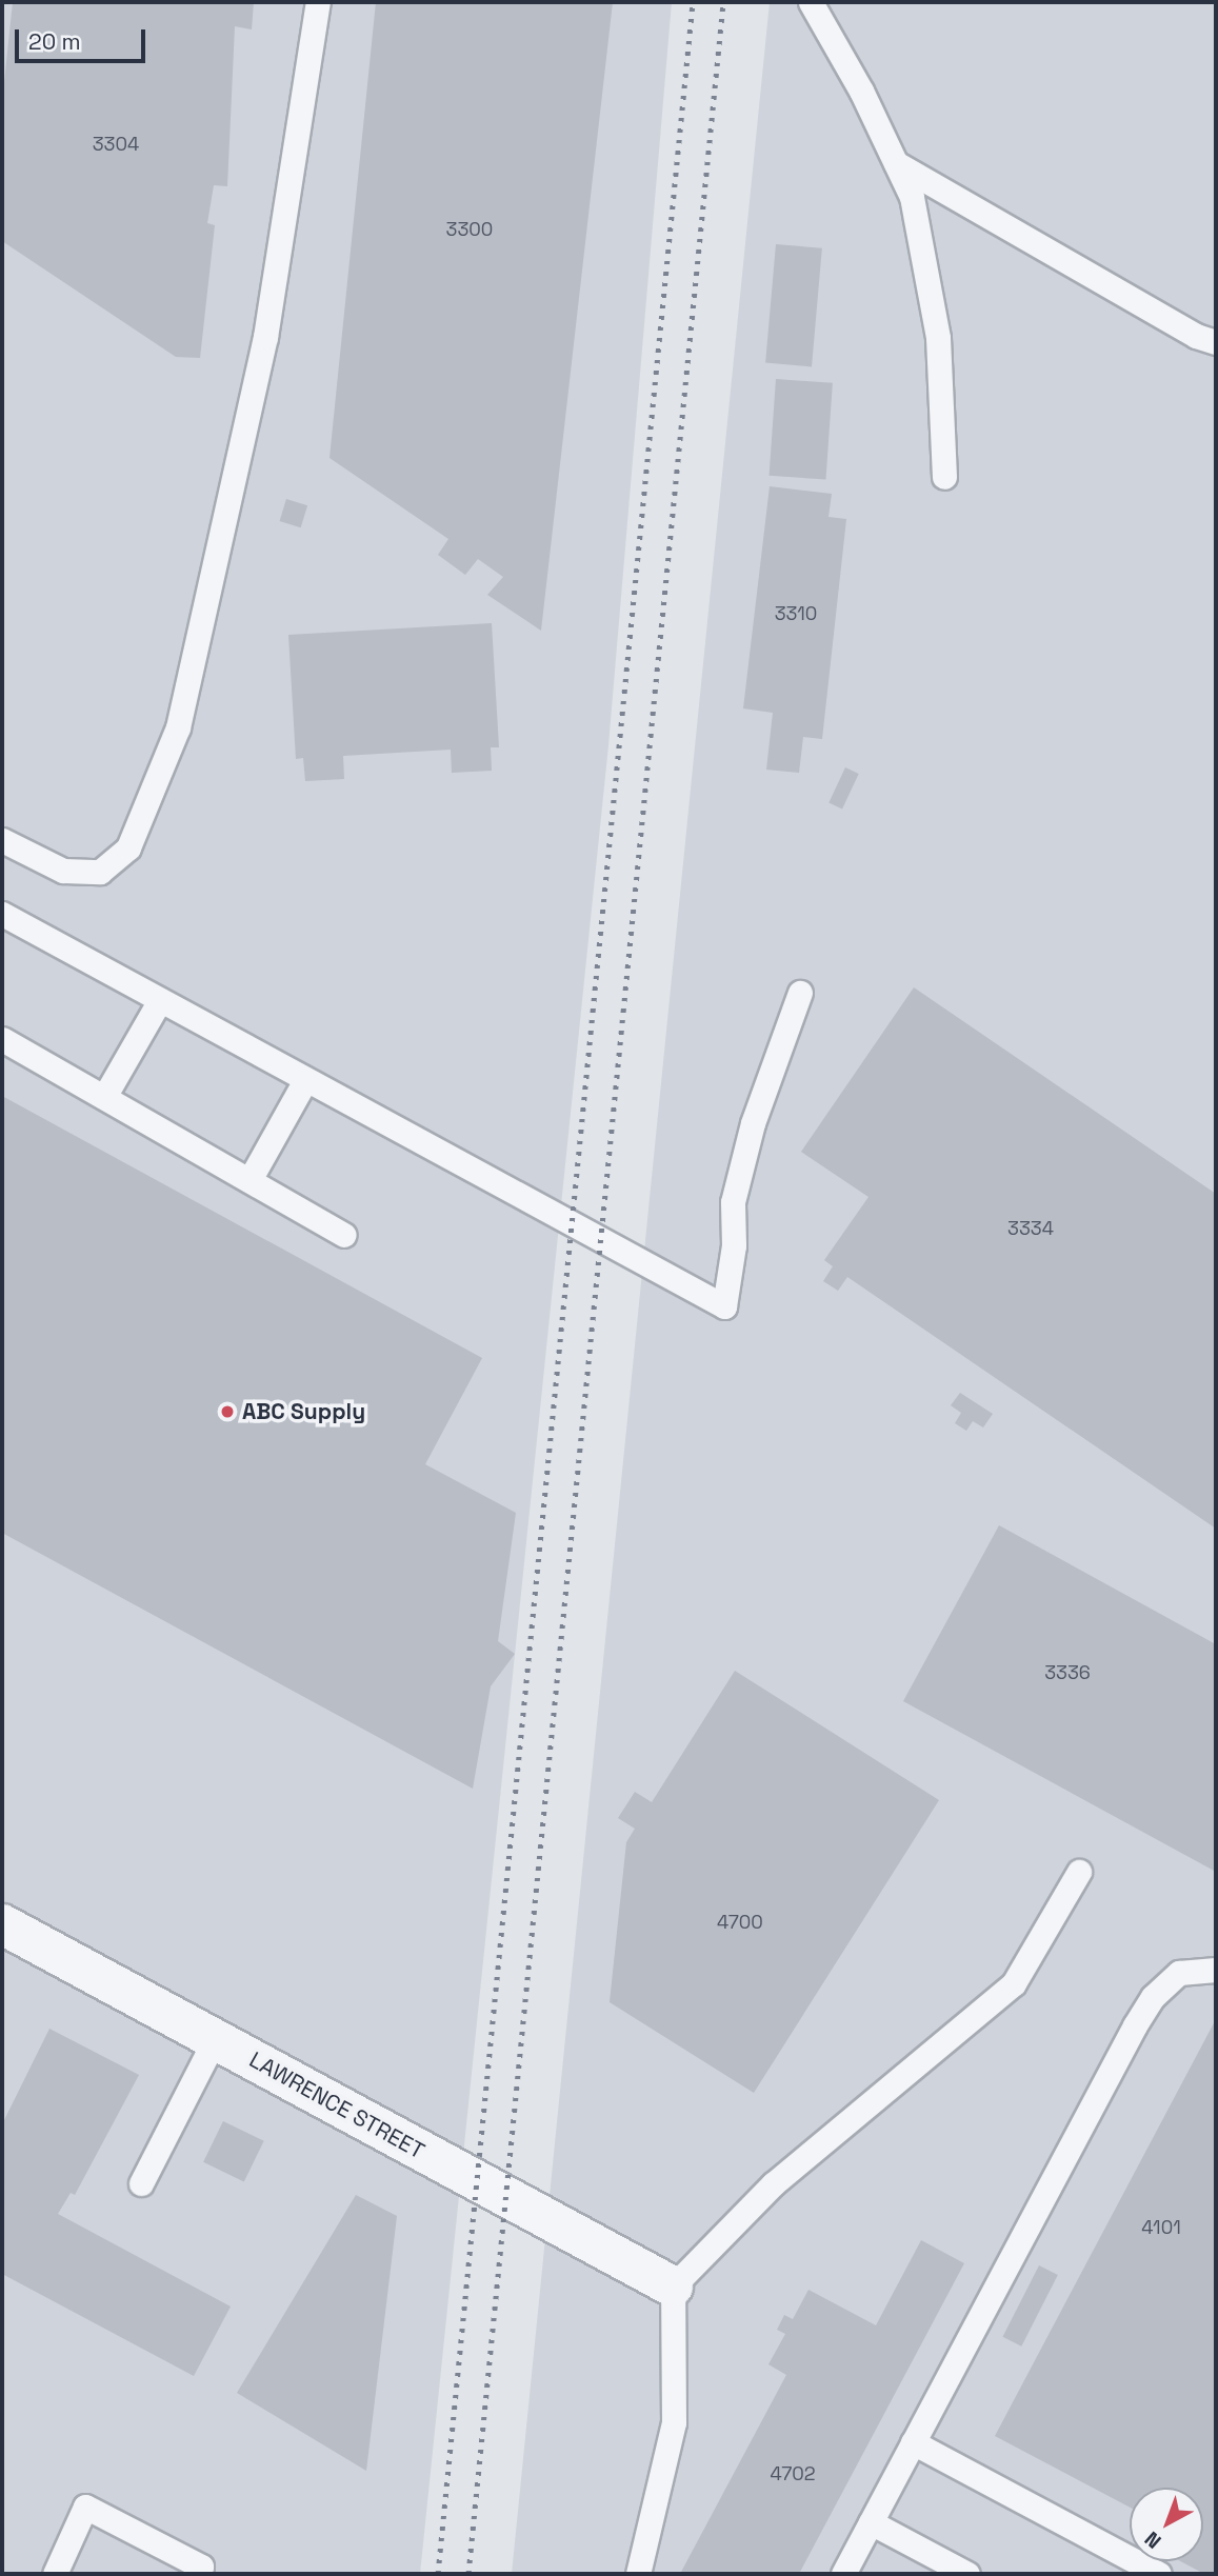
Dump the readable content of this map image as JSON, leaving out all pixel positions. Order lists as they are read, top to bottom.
{
  "streets": {
    "street": ["LAWRENCE STREET"]
  },
  "places": ["ABC Supply"],
  "house_numbers": [
    "3304",
    "3300",
    "3310",
    "3334",
    "3336",
    "4700",
    "4101",
    "4702"
  ],
  "scale_bar": "20 m",
  "north": "bottom left"
}
